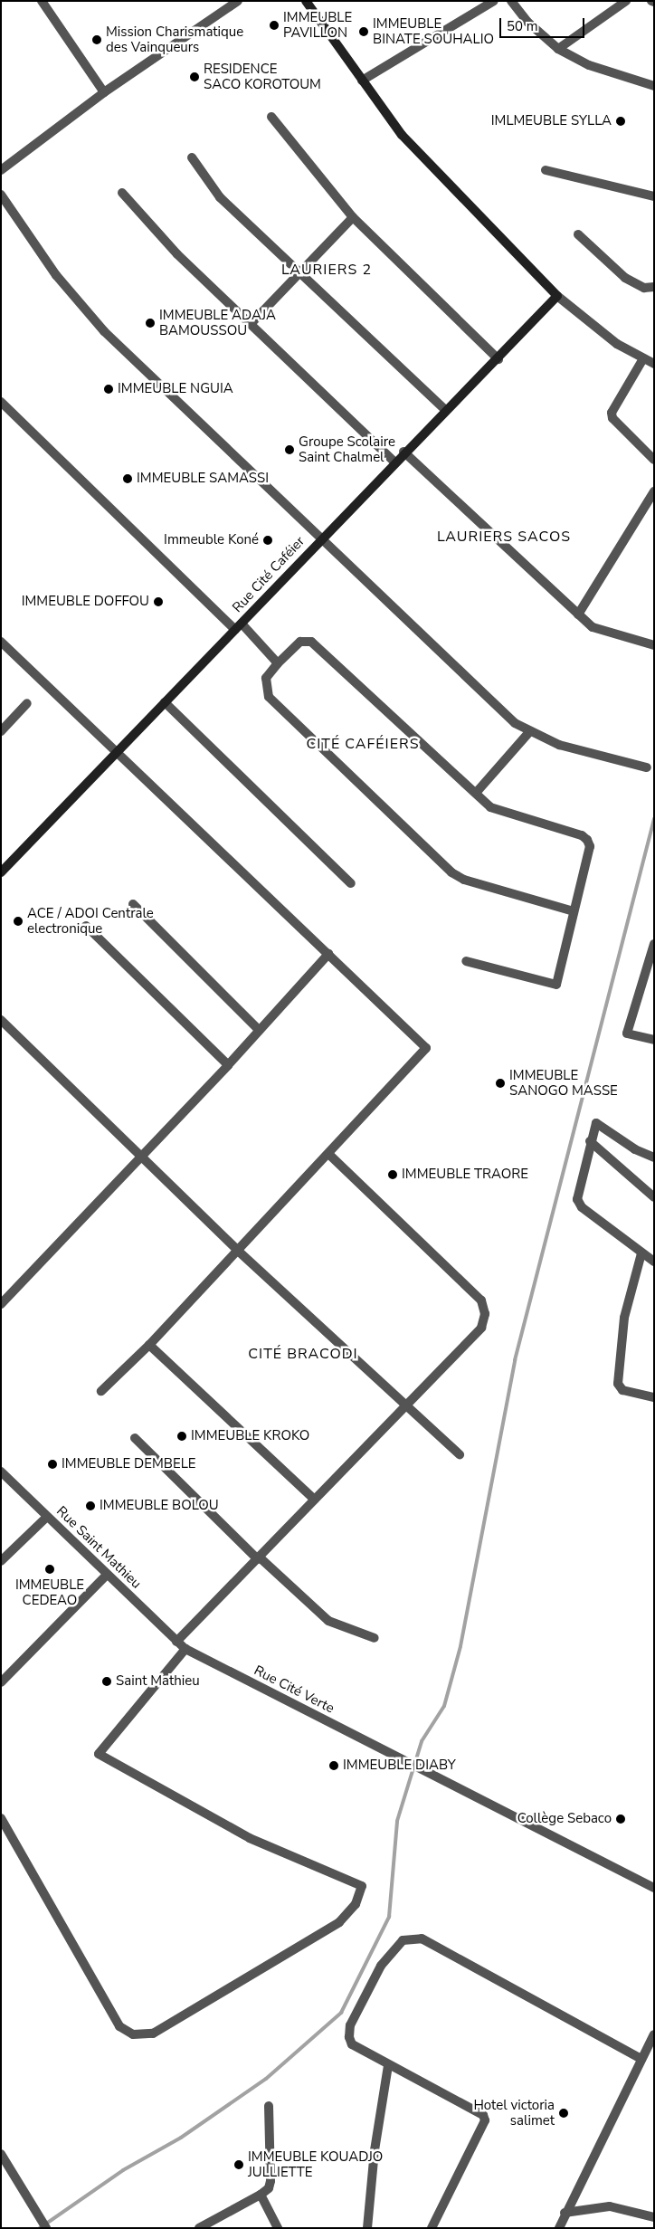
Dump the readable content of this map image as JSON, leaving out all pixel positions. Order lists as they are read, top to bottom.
{
  "streets": {
    "street": ["Rue Cité Caféier", "Rue Saint Mathieu", "Rue Cité Verte"]
  },
  "crossings": [
    ["Rue Saint Mathieu", "Rue Cité Verte"]
  ],
  "districts": [
    "LAURIERS 2",
    "LAURIERS SACOS",
    "CITÉ CAFÉIERS",
    "CITÉ BRACODI"
  ],
  "places": [
    "IMMEUBLE PAVILLON",
    "IMMEUBLE BINATE SOUHALIO",
    "Mission Charismatique des Vainqueurs",
    "RESIDENCE SACO KOROTOUM",
    "IMLMEUBLE SYLLA",
    "IMMEUBLE ADAJA BAMOUSSOU",
    "IMMEUBLE NGUIA",
    "Groupe Scolaire Saint Chalmel",
    "IMMEUBLE SAMASSI",
    "Immeuble Koné",
    "IMMEUBLE DOFFOU",
    "ACE / ADOI Centrale electronique",
    "IMMEUBLE SANOGO MASSE",
    "IMMEUBLE TRAORE",
    "IMMEUBLE KROKO",
    "IMMEUBLE DEMBELE",
    "IMMEUBLE BOLOU",
    "IMMEUBLE CEDEAO",
    "Saint Mathieu",
    "IMMEUBLE DIABY",
    "Collège Sebaco",
    "Hotel victoria salimet",
    "IMMEUBLE KOUADJO JULLIETTE"
  ],
  "scale_bar": "50 m"
}
